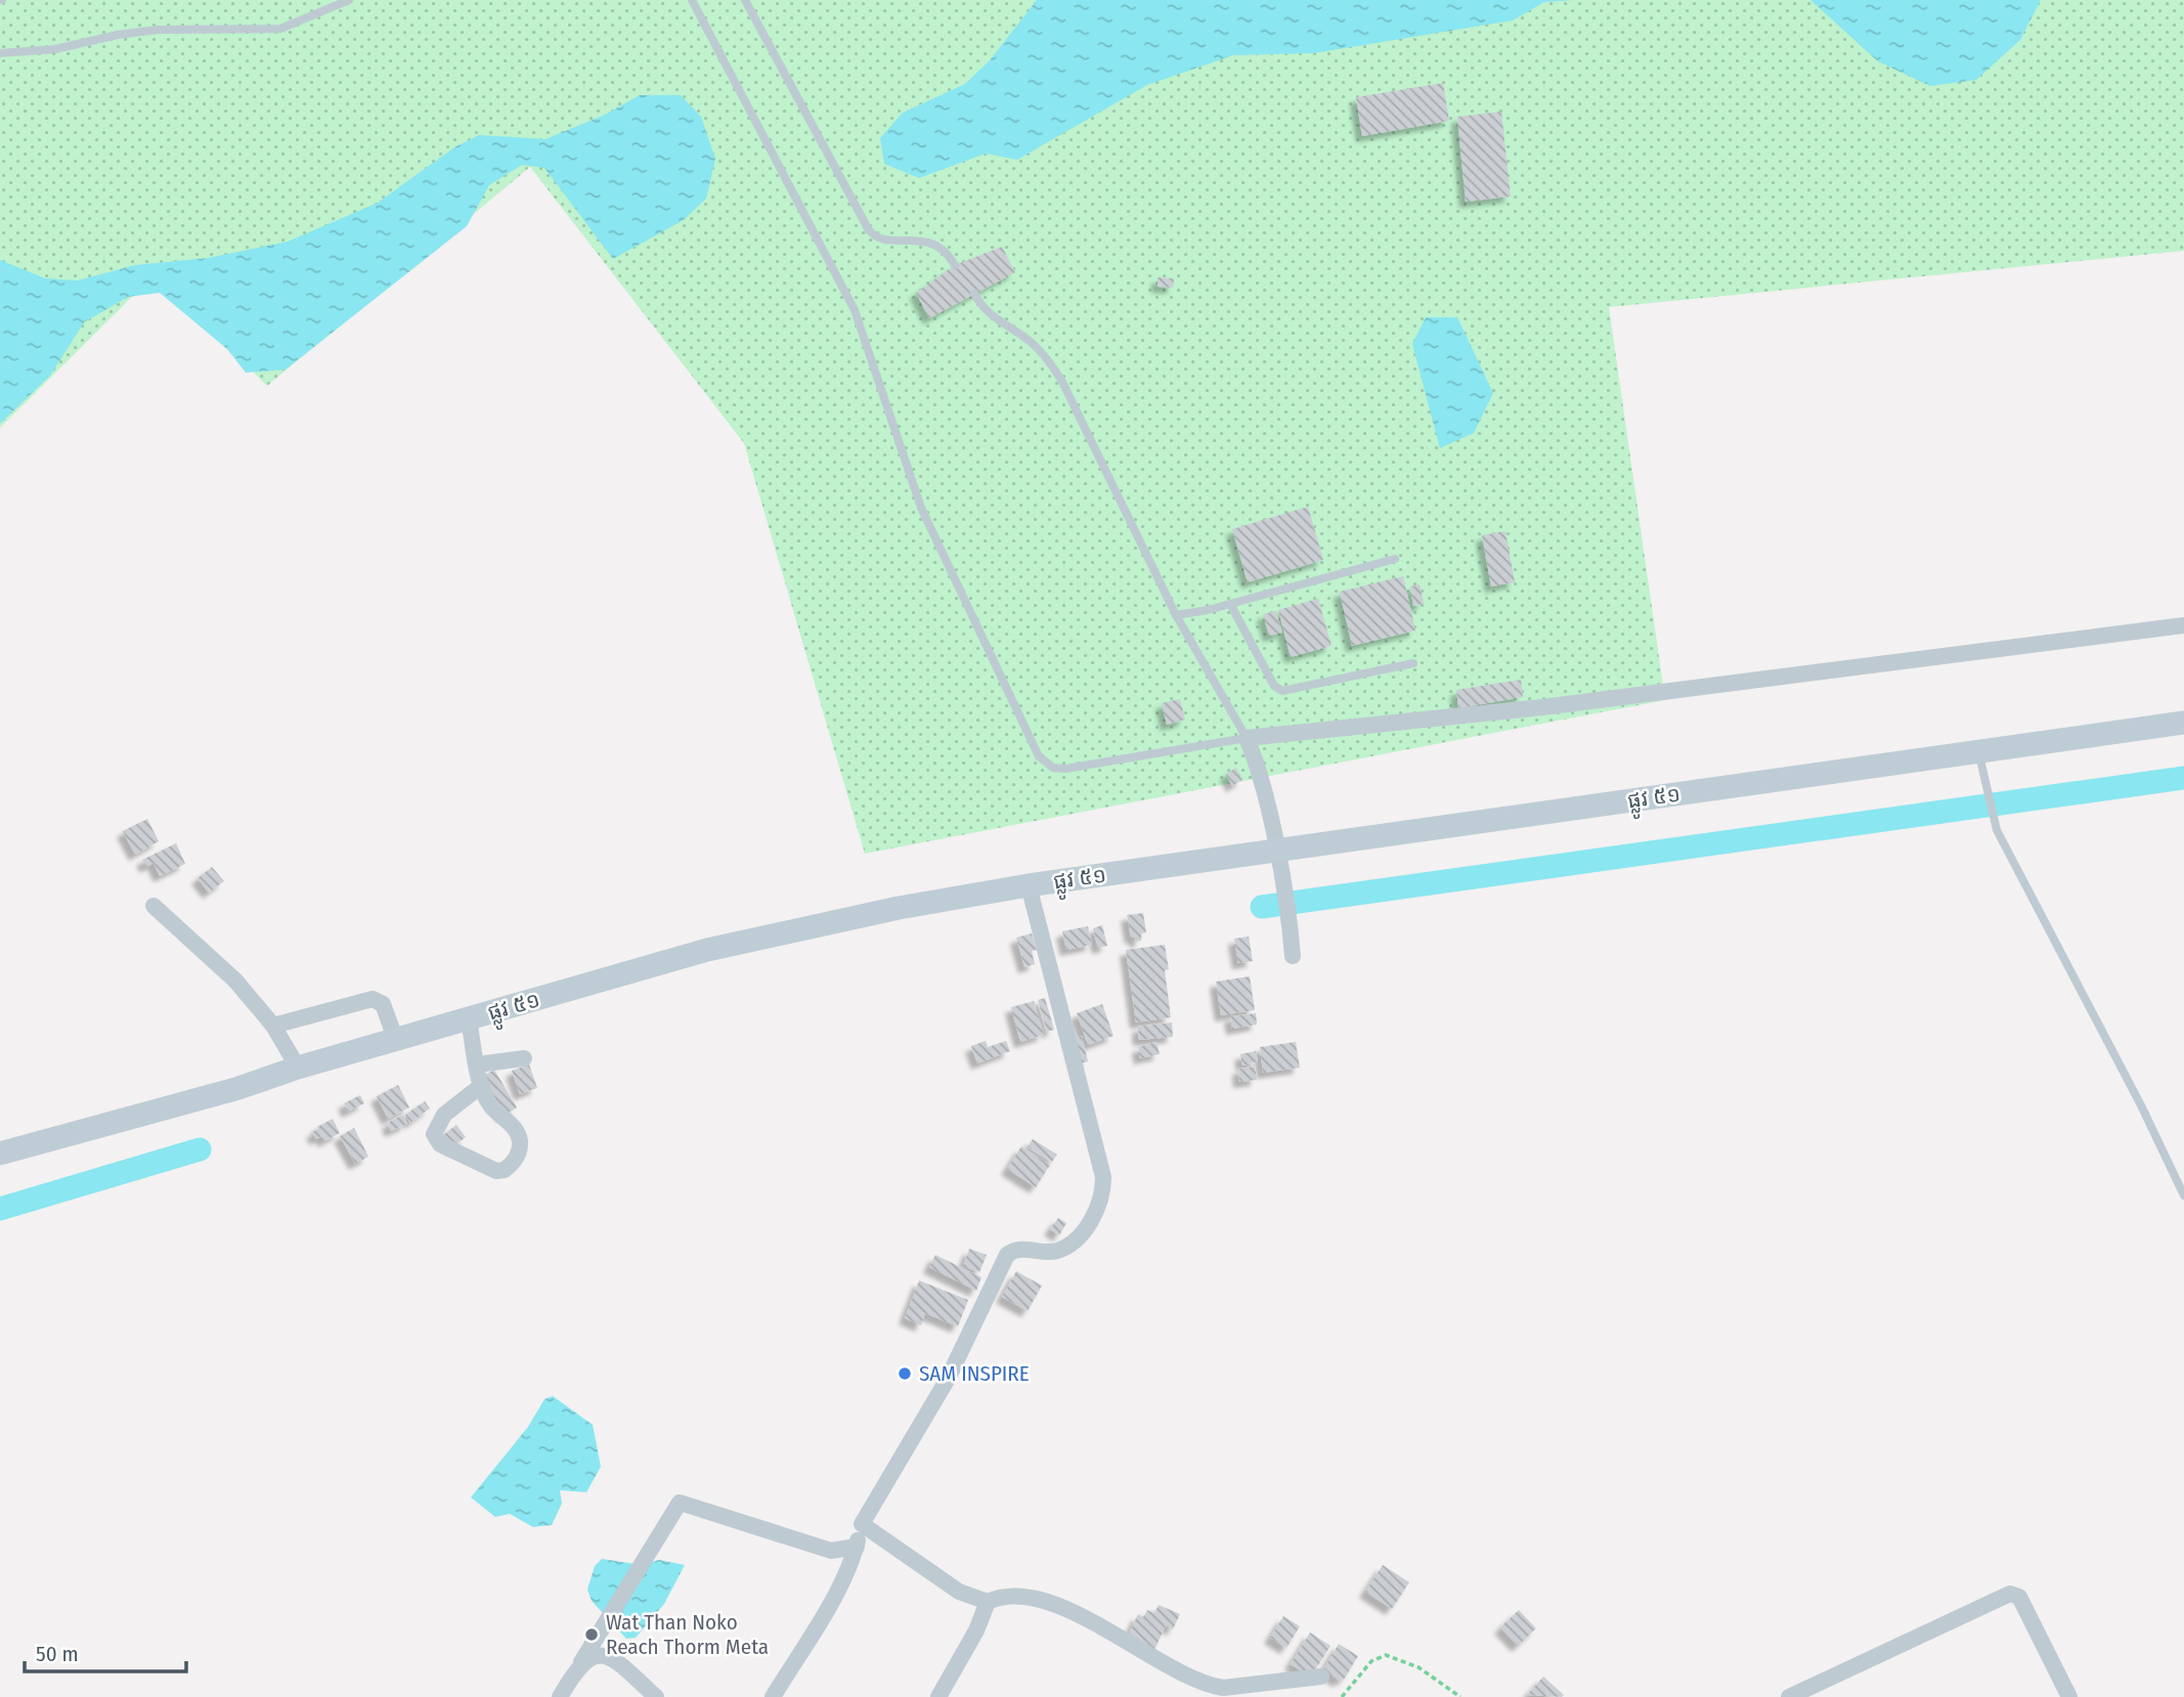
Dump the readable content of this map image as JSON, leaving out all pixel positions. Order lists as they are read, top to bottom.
{
  "streets": {
    "main road": ["ផ្លូវ ៥១"]
  },
  "places": ["SAM INSPIRE", "Wat Than Noko Reach Thorm Meta"],
  "scale_bar": "50 m"
}
